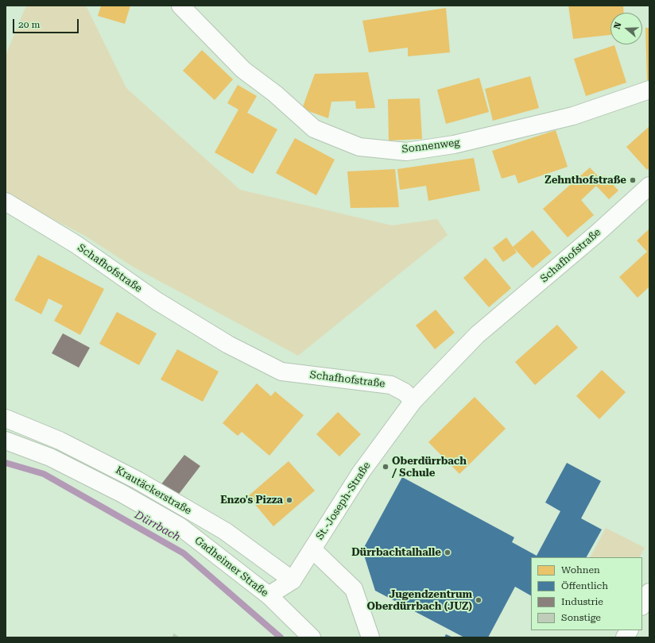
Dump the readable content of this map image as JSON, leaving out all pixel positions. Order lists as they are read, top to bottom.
{
  "streets": {
    "street": [
      "Sonnenweg",
      "Schafhofstraße",
      "Krautäckerstraße",
      "St.-Joseph-Straße",
      "Gadheimer Straße"
    ]
  },
  "crossings": [
    ["Schafhofstraße", "St.-Joseph-Straße"],
    ["Krautäckerstraße", "St.-Joseph-Straße"],
    ["St.-Joseph-Straße", "Gadheimer Straße"]
  ],
  "water": ["Dürrbach"],
  "places": [
    "Zehnthofstraße",
    "Oberdürrbach / Schule",
    "Enzo's Pizza",
    "Dürrbachtalhalle",
    "Jugendzentrum Oberdürrbach (JUZ)"
  ],
  "legend": [
    "Wohnen",
    "Öffentlich",
    "Industrie",
    "Sonstige"
  ],
  "scale_bar": "20 m",
  "north": "left"
}
